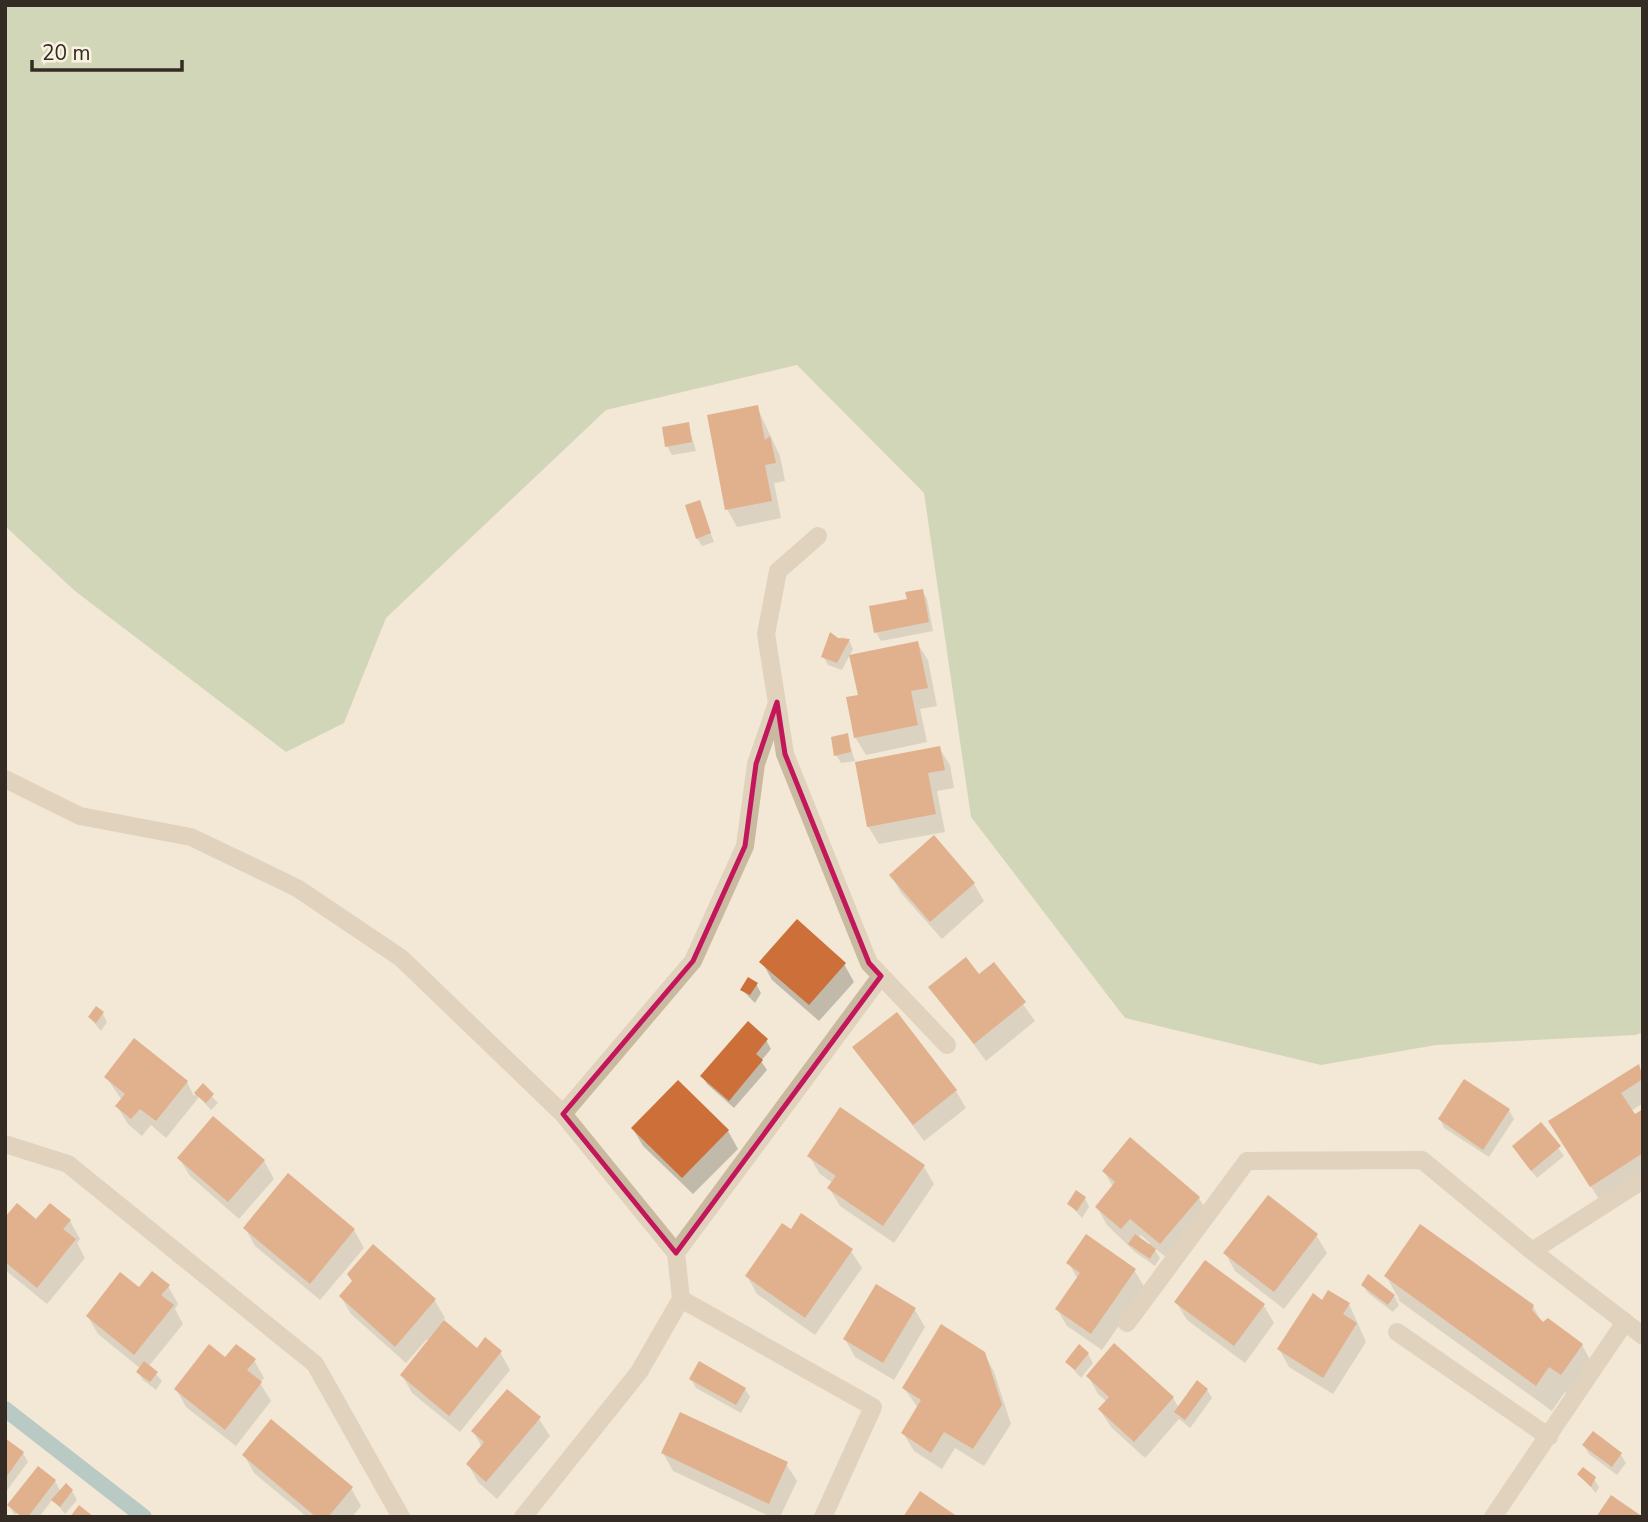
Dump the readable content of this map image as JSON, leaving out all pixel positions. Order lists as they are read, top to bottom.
{
  "scale_bar": "20 m"
}
